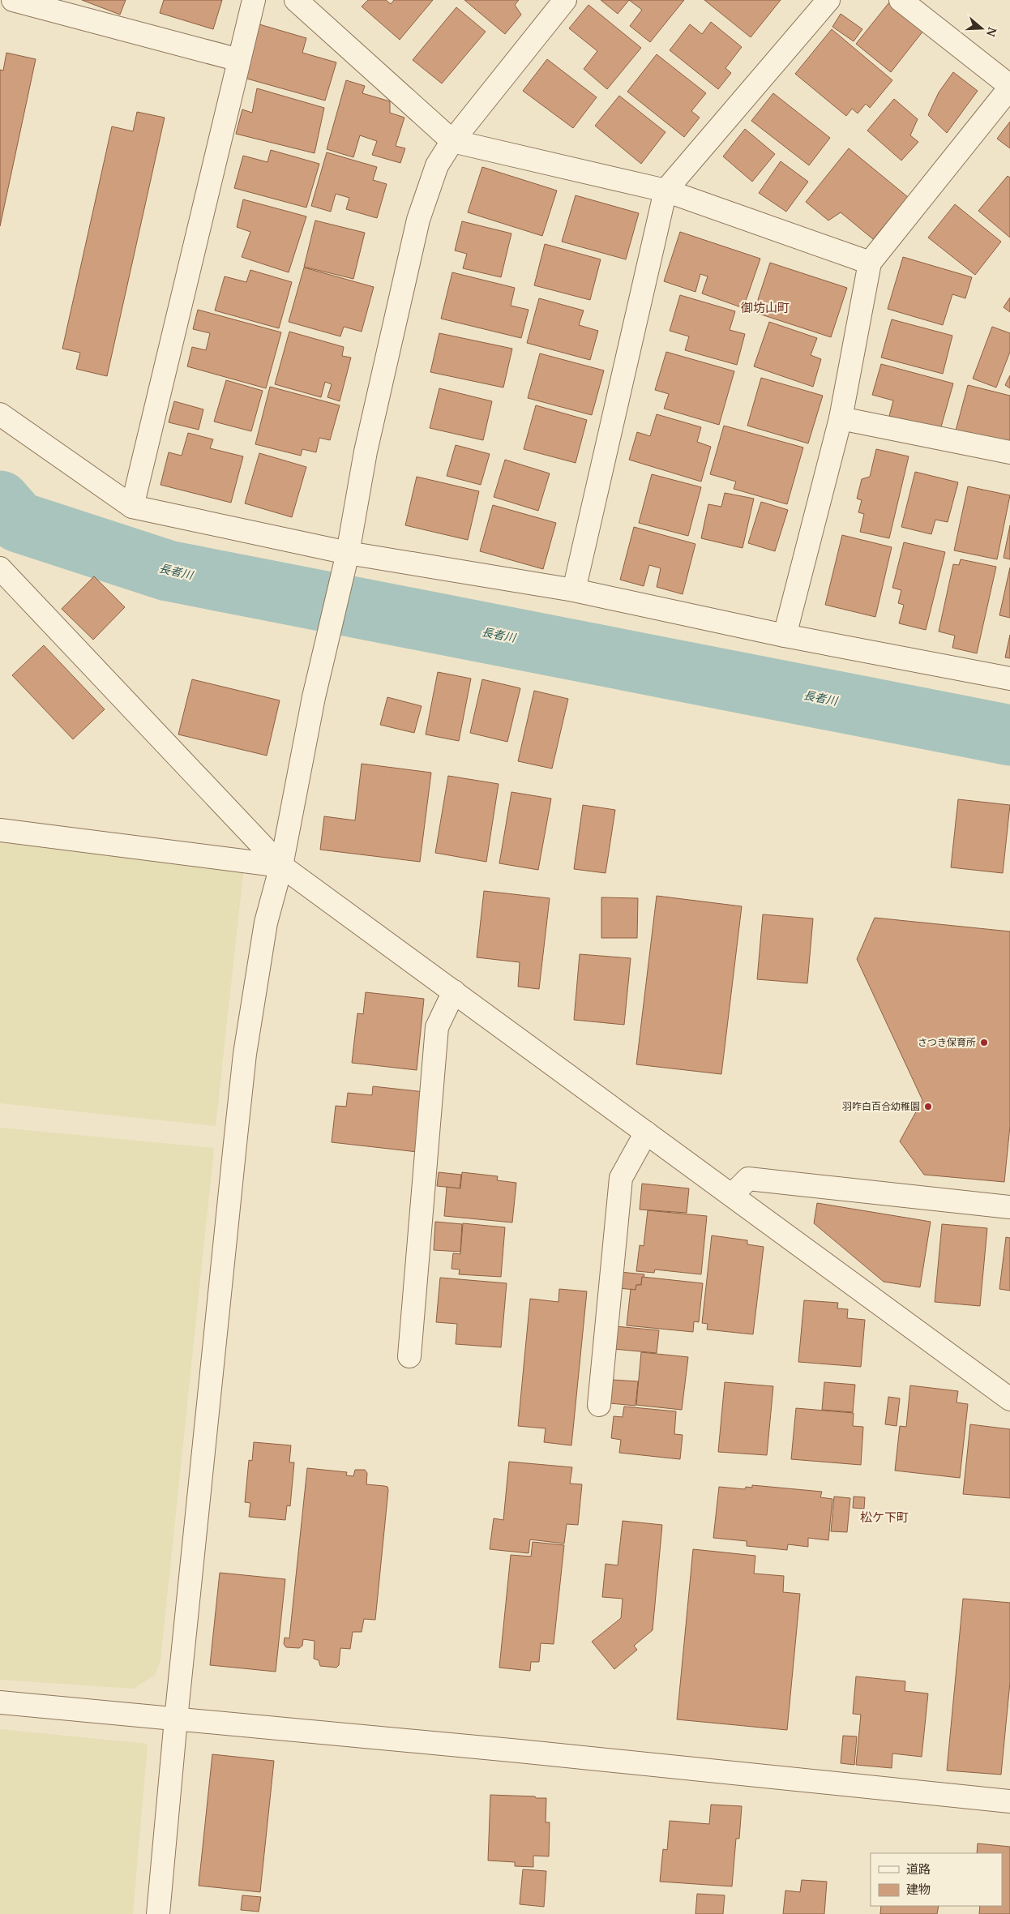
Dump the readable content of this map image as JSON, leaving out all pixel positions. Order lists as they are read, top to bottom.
{
  "districts": ["御坊山町", "松ケ下町"],
  "water": ["長者川"],
  "places": ["さつき保育所", "羽咋白百合幼稚園"],
  "legend": ["道路", "建物"],
  "north": "right"
}
